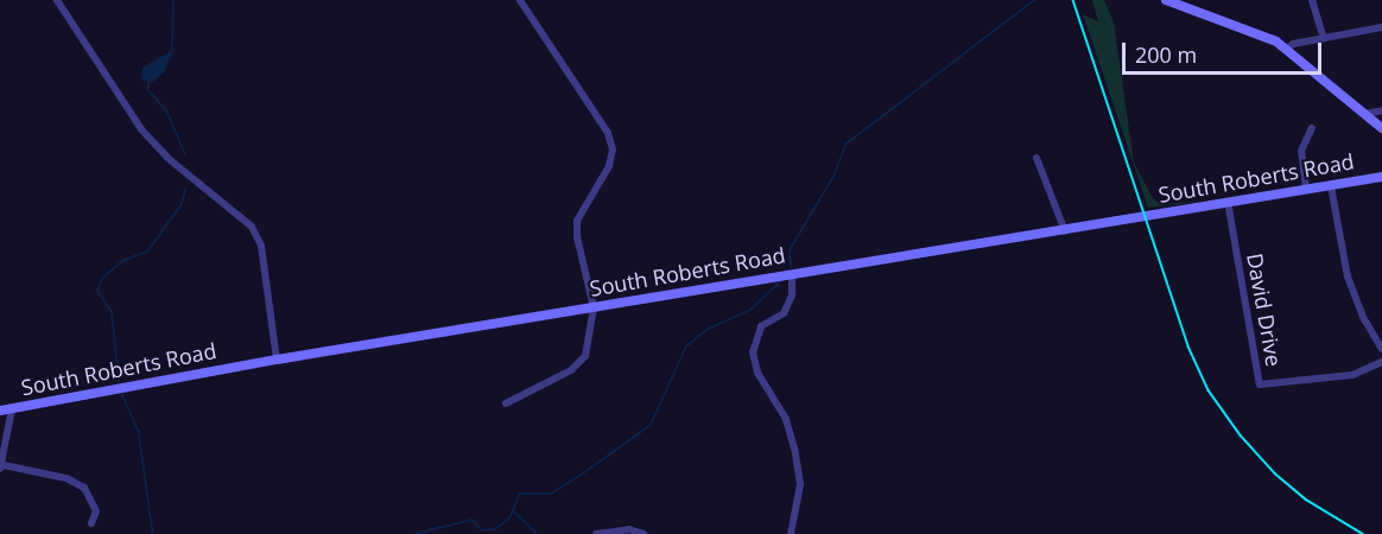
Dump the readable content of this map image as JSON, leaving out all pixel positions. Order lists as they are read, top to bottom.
{
  "streets": {
    "street": ["South Roberts Road", "David Drive"]
  },
  "crossings": [
    ["South Roberts Road", "David Drive"]
  ],
  "scale_bar": "200 m"
}
